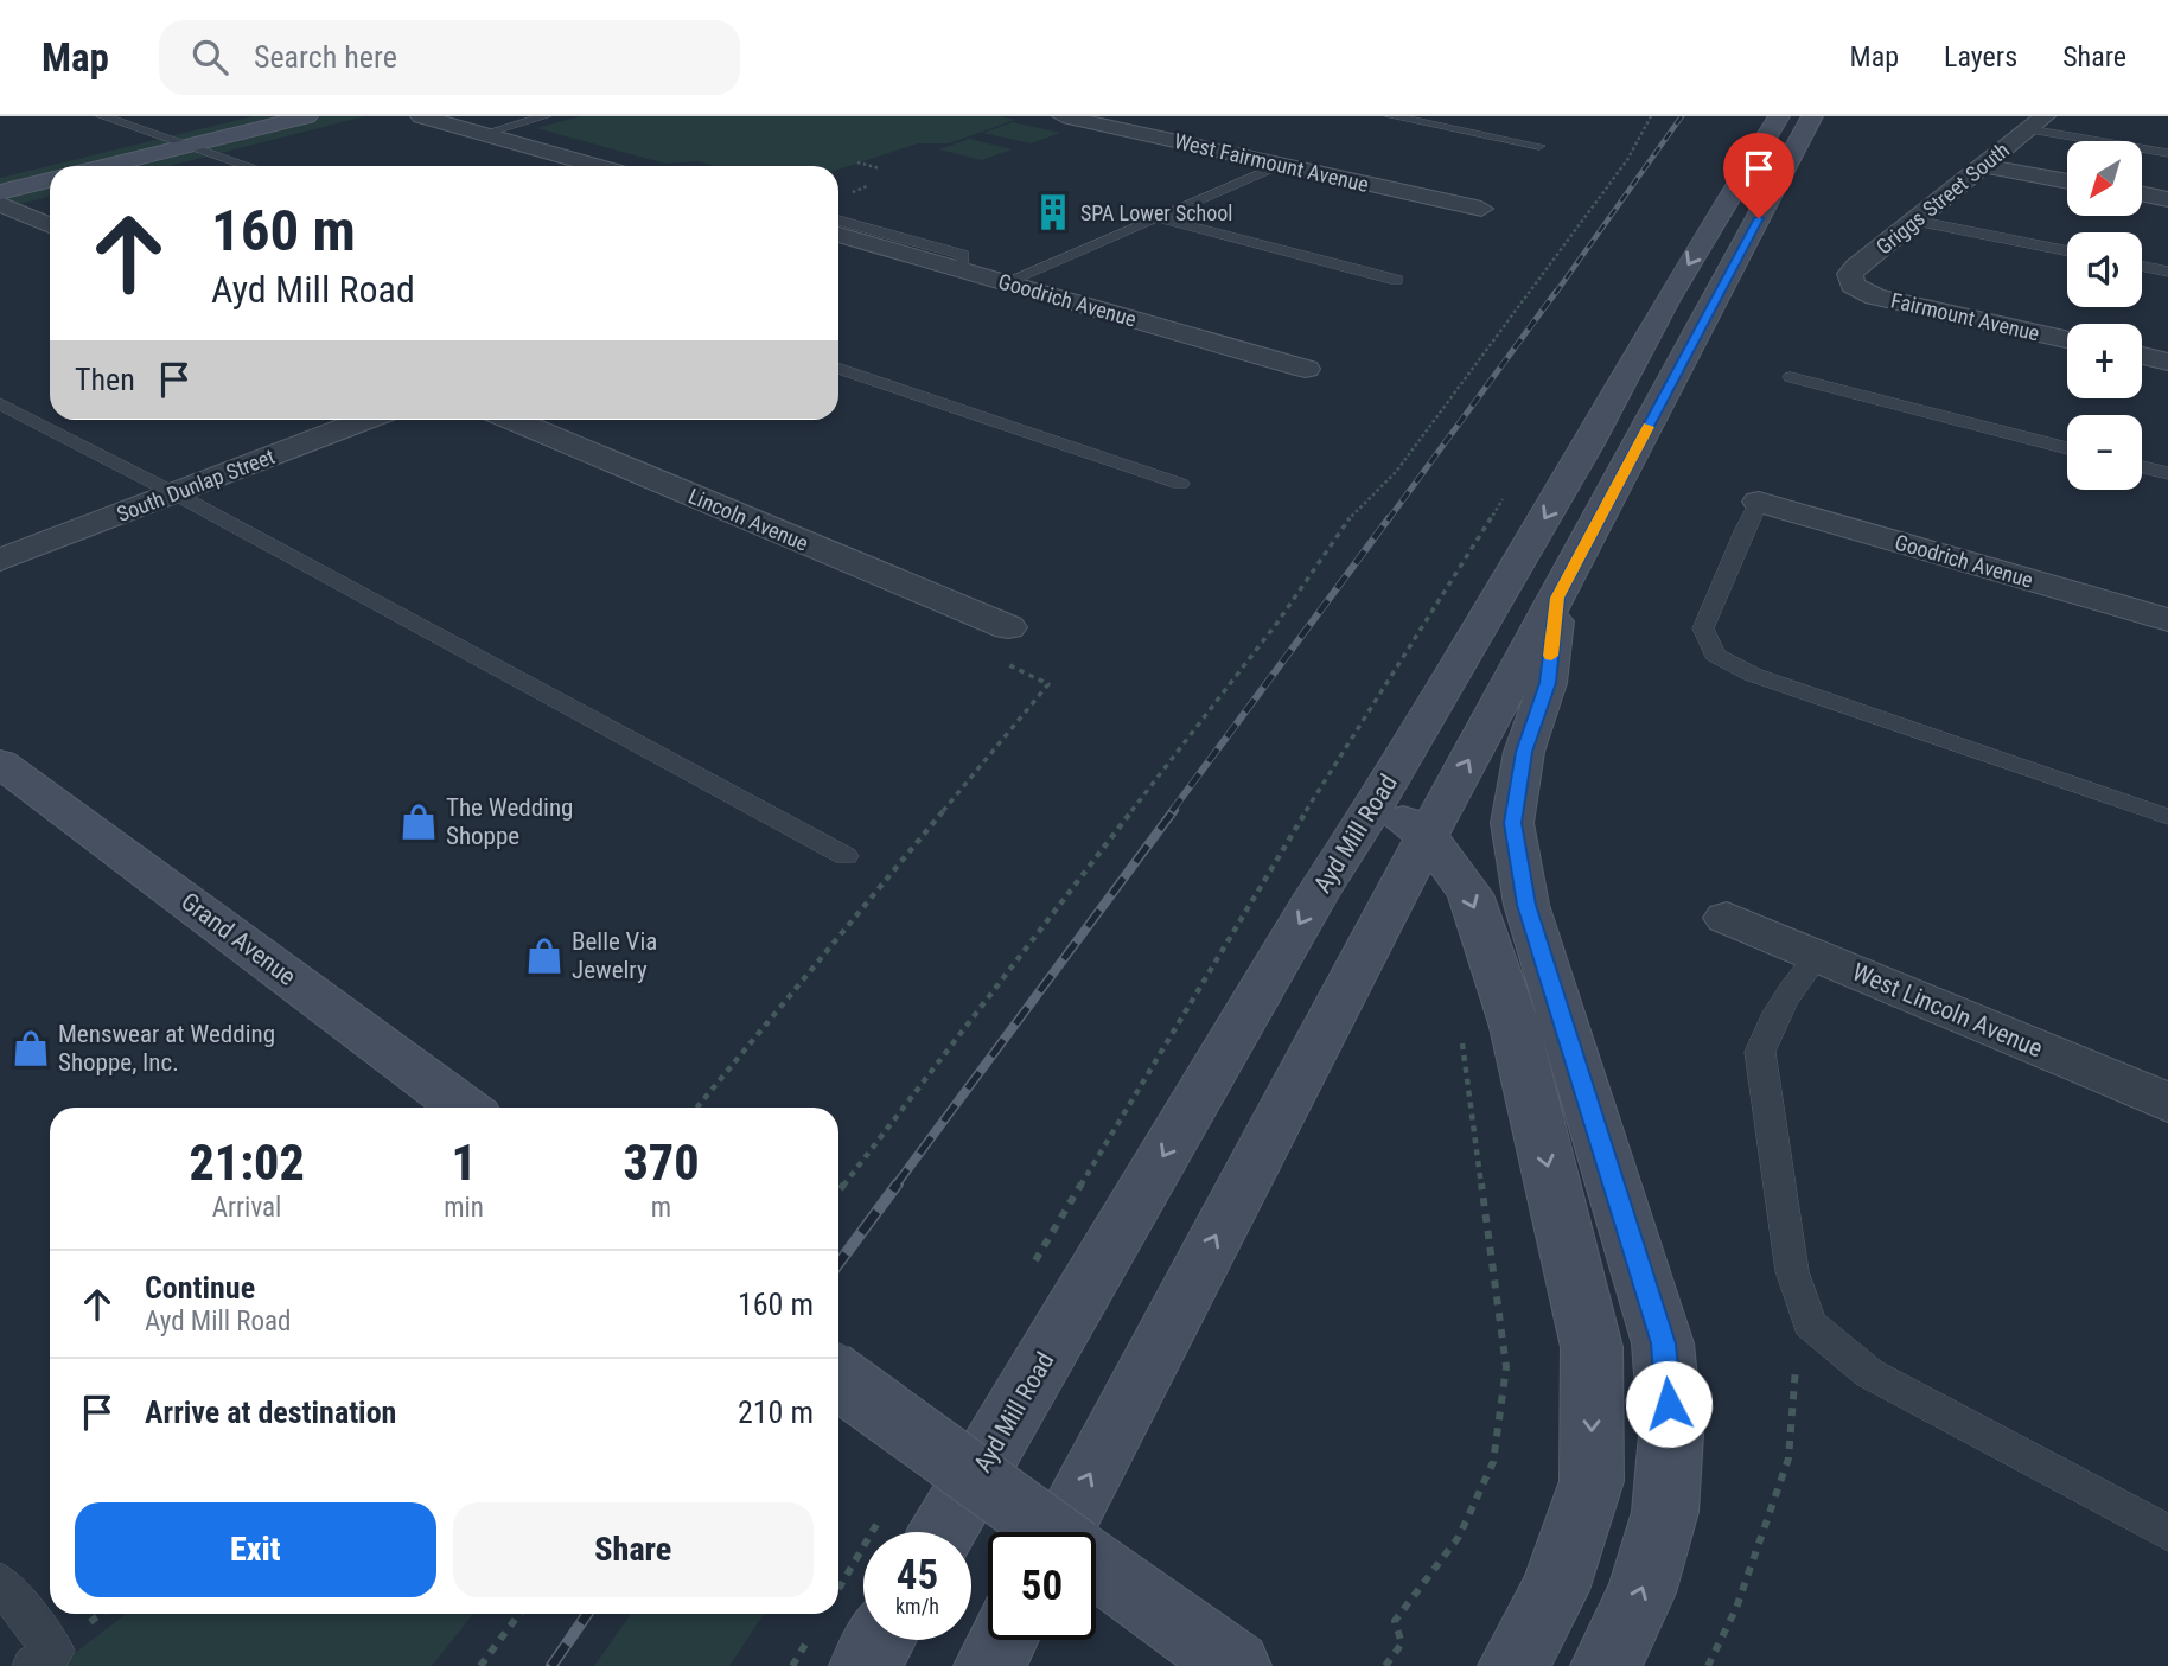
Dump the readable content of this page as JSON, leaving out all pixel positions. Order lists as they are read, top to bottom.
{
  "streets": {
    "main road": ["Ayd Mill Road", "Grand Avenue"],
    "street": [
      "West Fairmount Avenue",
      "Griggs Street South",
      "Goodrich Avenue",
      "Fairmount Avenue",
      "South Dunlap Street",
      "Lincoln Avenue",
      "West Lincoln Avenue"
    ]
  },
  "crossings": [
    ["Griggs Street South", "Fairmount Avenue"]
  ],
  "places": {
    "building": ["SPA Lower School"],
    "shop": ["The Wedding Shoppe", "Belle Via Jewelry", "Menswear at Wedding Shoppe, Inc."]
  },
  "north": "bottom left",
  "page": {
    "header": "Map",
    "search": "Search here",
    "nav": ["Map", "Layers", "Share"],
    "map_buttons": ["+", "−"],
    "turn": ["160 m", "Ayd Mill Road"],
    "then": "Then",
    "eta": [
      "21:02",
      "Arrival",
      "1",
      "min",
      "370",
      "m"
    ],
    "list": [
      {
        "name": "Continue",
        "note": "Ayd Mill Road",
        "value": "160 m"
      },
      {
        "name": "Arrive at destination",
        "value": "210 m"
      }
    ],
    "buttons": ["Exit", "Share"],
    "speed": "45 km/h",
    "limit": "50"
  }
}
